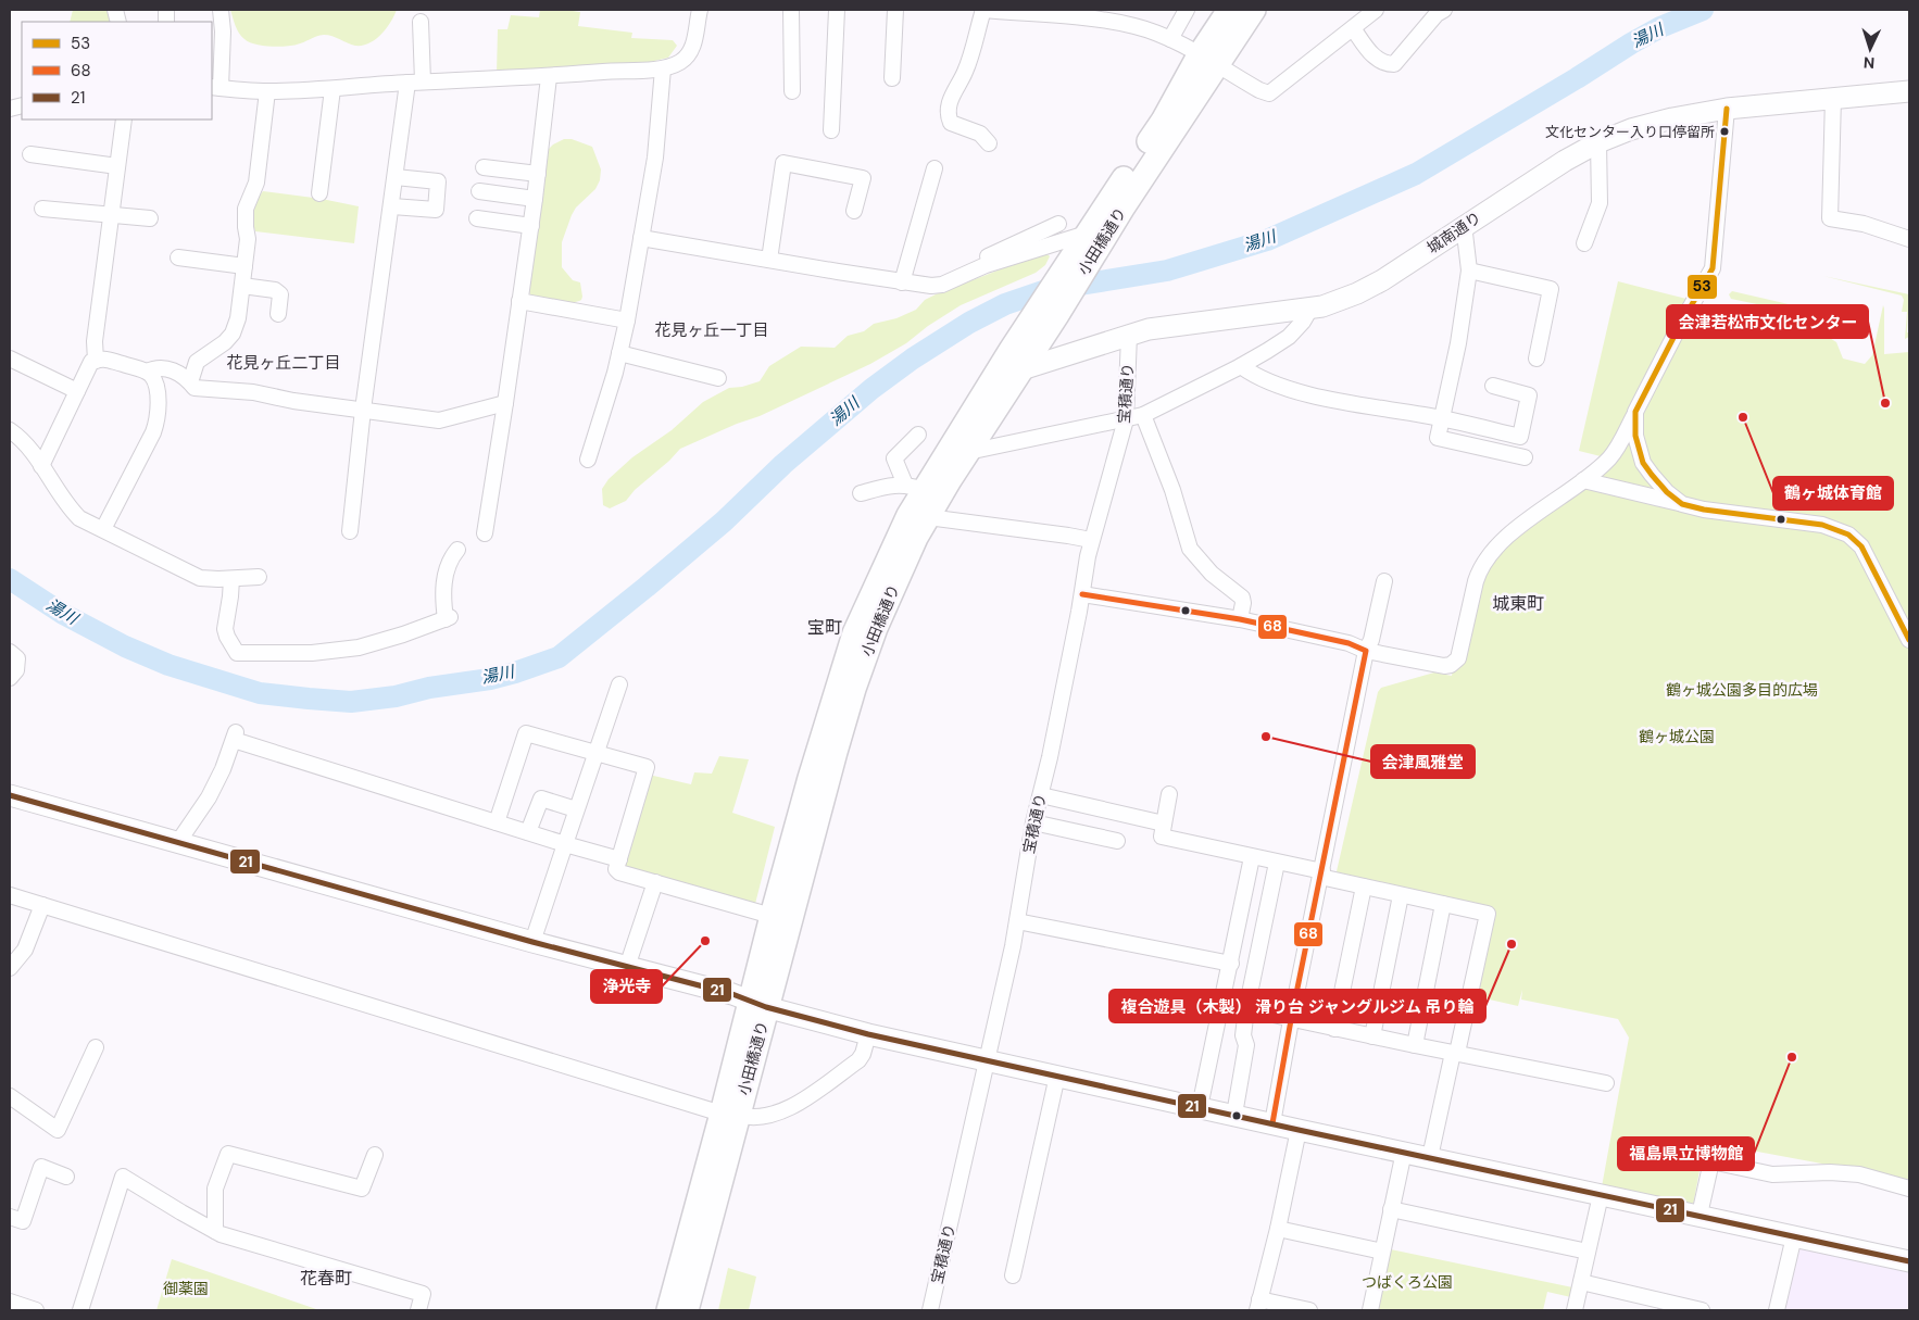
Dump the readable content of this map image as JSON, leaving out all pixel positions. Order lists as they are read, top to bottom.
{
  "streets": {
    "main road": ["小田橋通り"],
    "street": ["城南通り", "宝積通り"]
  },
  "crossings": [
    ["城南通り", "小田橋通り"],
    ["城南通り", "宝積通り"]
  ],
  "districts": [
    "花見ヶ丘一丁目",
    "花見ヶ丘二丁目",
    "城東町",
    "宝町",
    "花春町"
  ],
  "water": ["湯川"],
  "parks": [
    "鶴ヶ城公園多目的広場",
    "鶴ヶ城公園",
    "つばくろ公園",
    "御薬園"
  ],
  "places": [
    "文化センター入り口停留所",
    "会津若松市文化センター",
    "鶴ヶ城体育館",
    "会津風雅堂",
    "浄光寺",
    "複合遊具（木製） 滑り台 ジャングルジム 吊り輪",
    "福島県立博物館"
  ],
  "lines": ["transit line 53", "transit line 68", "transit line 21"],
  "legend": ["53", "68", "21"],
  "north": "bottom"
}
